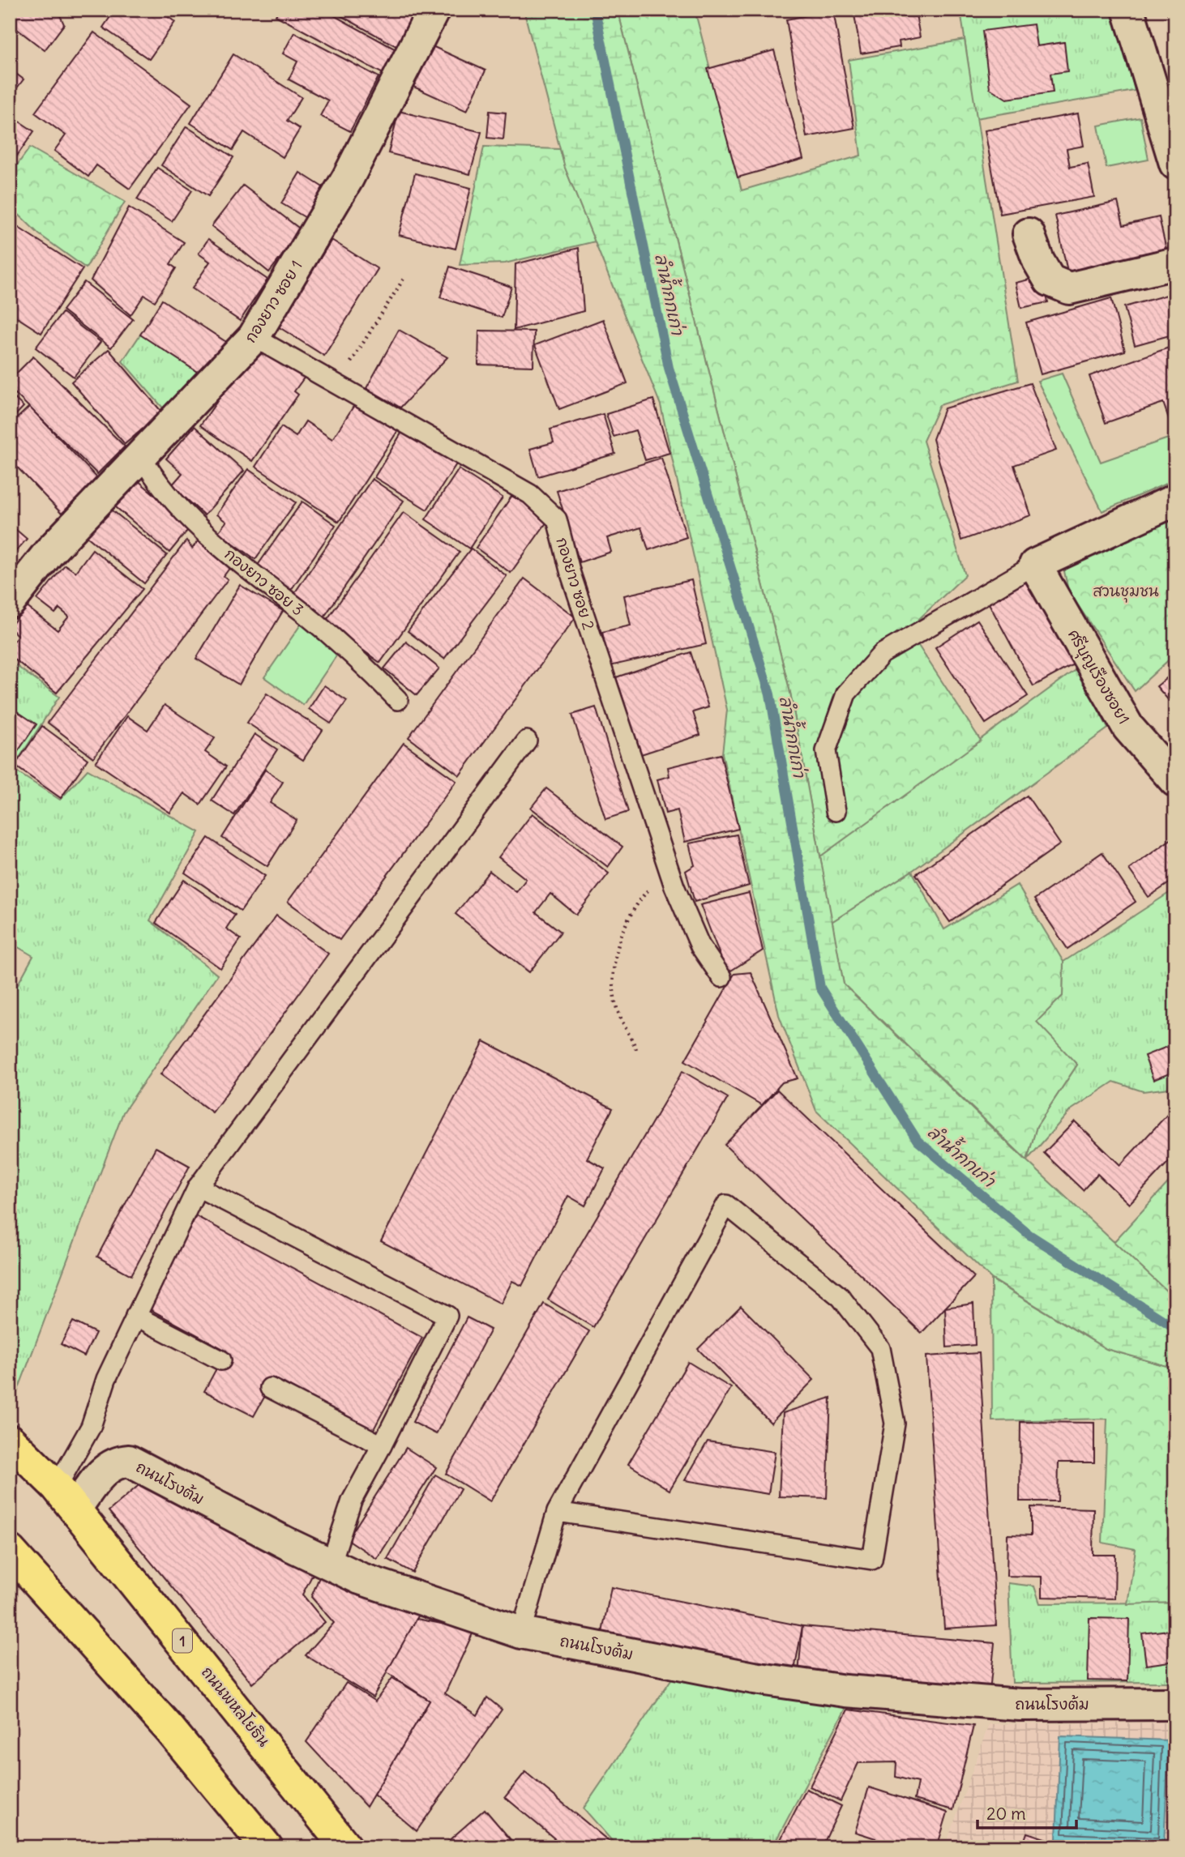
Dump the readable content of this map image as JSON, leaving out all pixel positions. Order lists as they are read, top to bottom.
{
  "streets": {
    "main road": ["1", "ถนนพหลโยธิน"],
    "street": ["กองยาว ซอย 1", "ศรีบุญเรืองซอย1", "ถนนโรงต้ม"],
    "lane": ["กองยาว ซอย 3", "กองยาว ซอย 2"]
  },
  "crossings": [
    ["กองยาว ซอย 1", "กองยาว ซอย 3"],
    ["กองยาว ซอย 1", "กองยาว ซอย 2"],
    ["ถนนโรงต้ม", "ถนนพหลโยธิน"]
  ],
  "water": ["ลำน้ำกกเก่า"],
  "parks": ["สวนชุมชน"],
  "scale_bar": "20 m"
}
